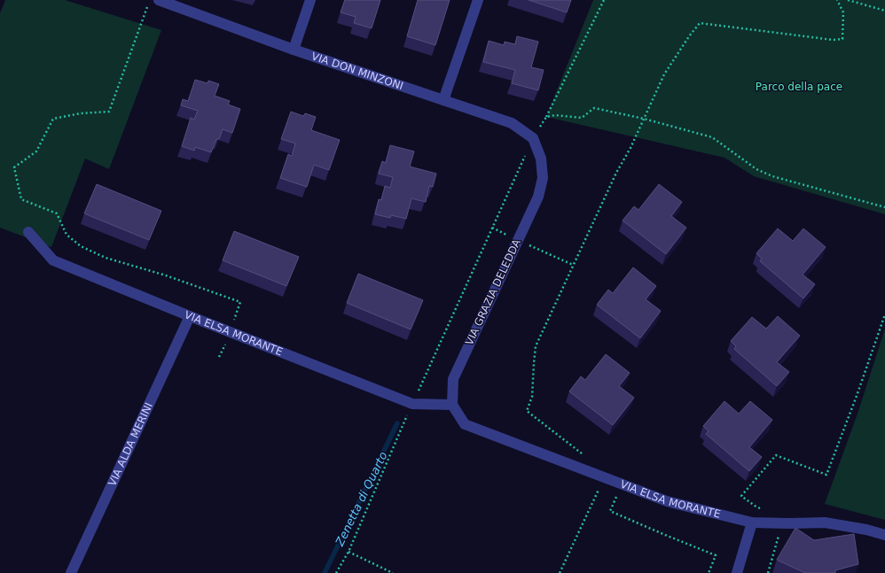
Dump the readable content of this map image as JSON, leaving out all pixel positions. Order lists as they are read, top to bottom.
{
  "streets": {
    "street": [
      "VIA DON MINZONI",
      "VIA GRAZIA DELEDDA",
      "VIA ELSA MORANTE",
      "VIA ALDA MERINI"
    ]
  },
  "crossings": [
    ["VIA DON MINZONI", "VIA GRAZIA DELEDDA"],
    ["VIA GRAZIA DELEDDA", "VIA ELSA MORANTE"],
    ["VIA ELSA MORANTE", "VIA ALDA MERINI"]
  ],
  "water": ["Zenetta di Quarto"],
  "parks": ["Parco della pace"]
}
